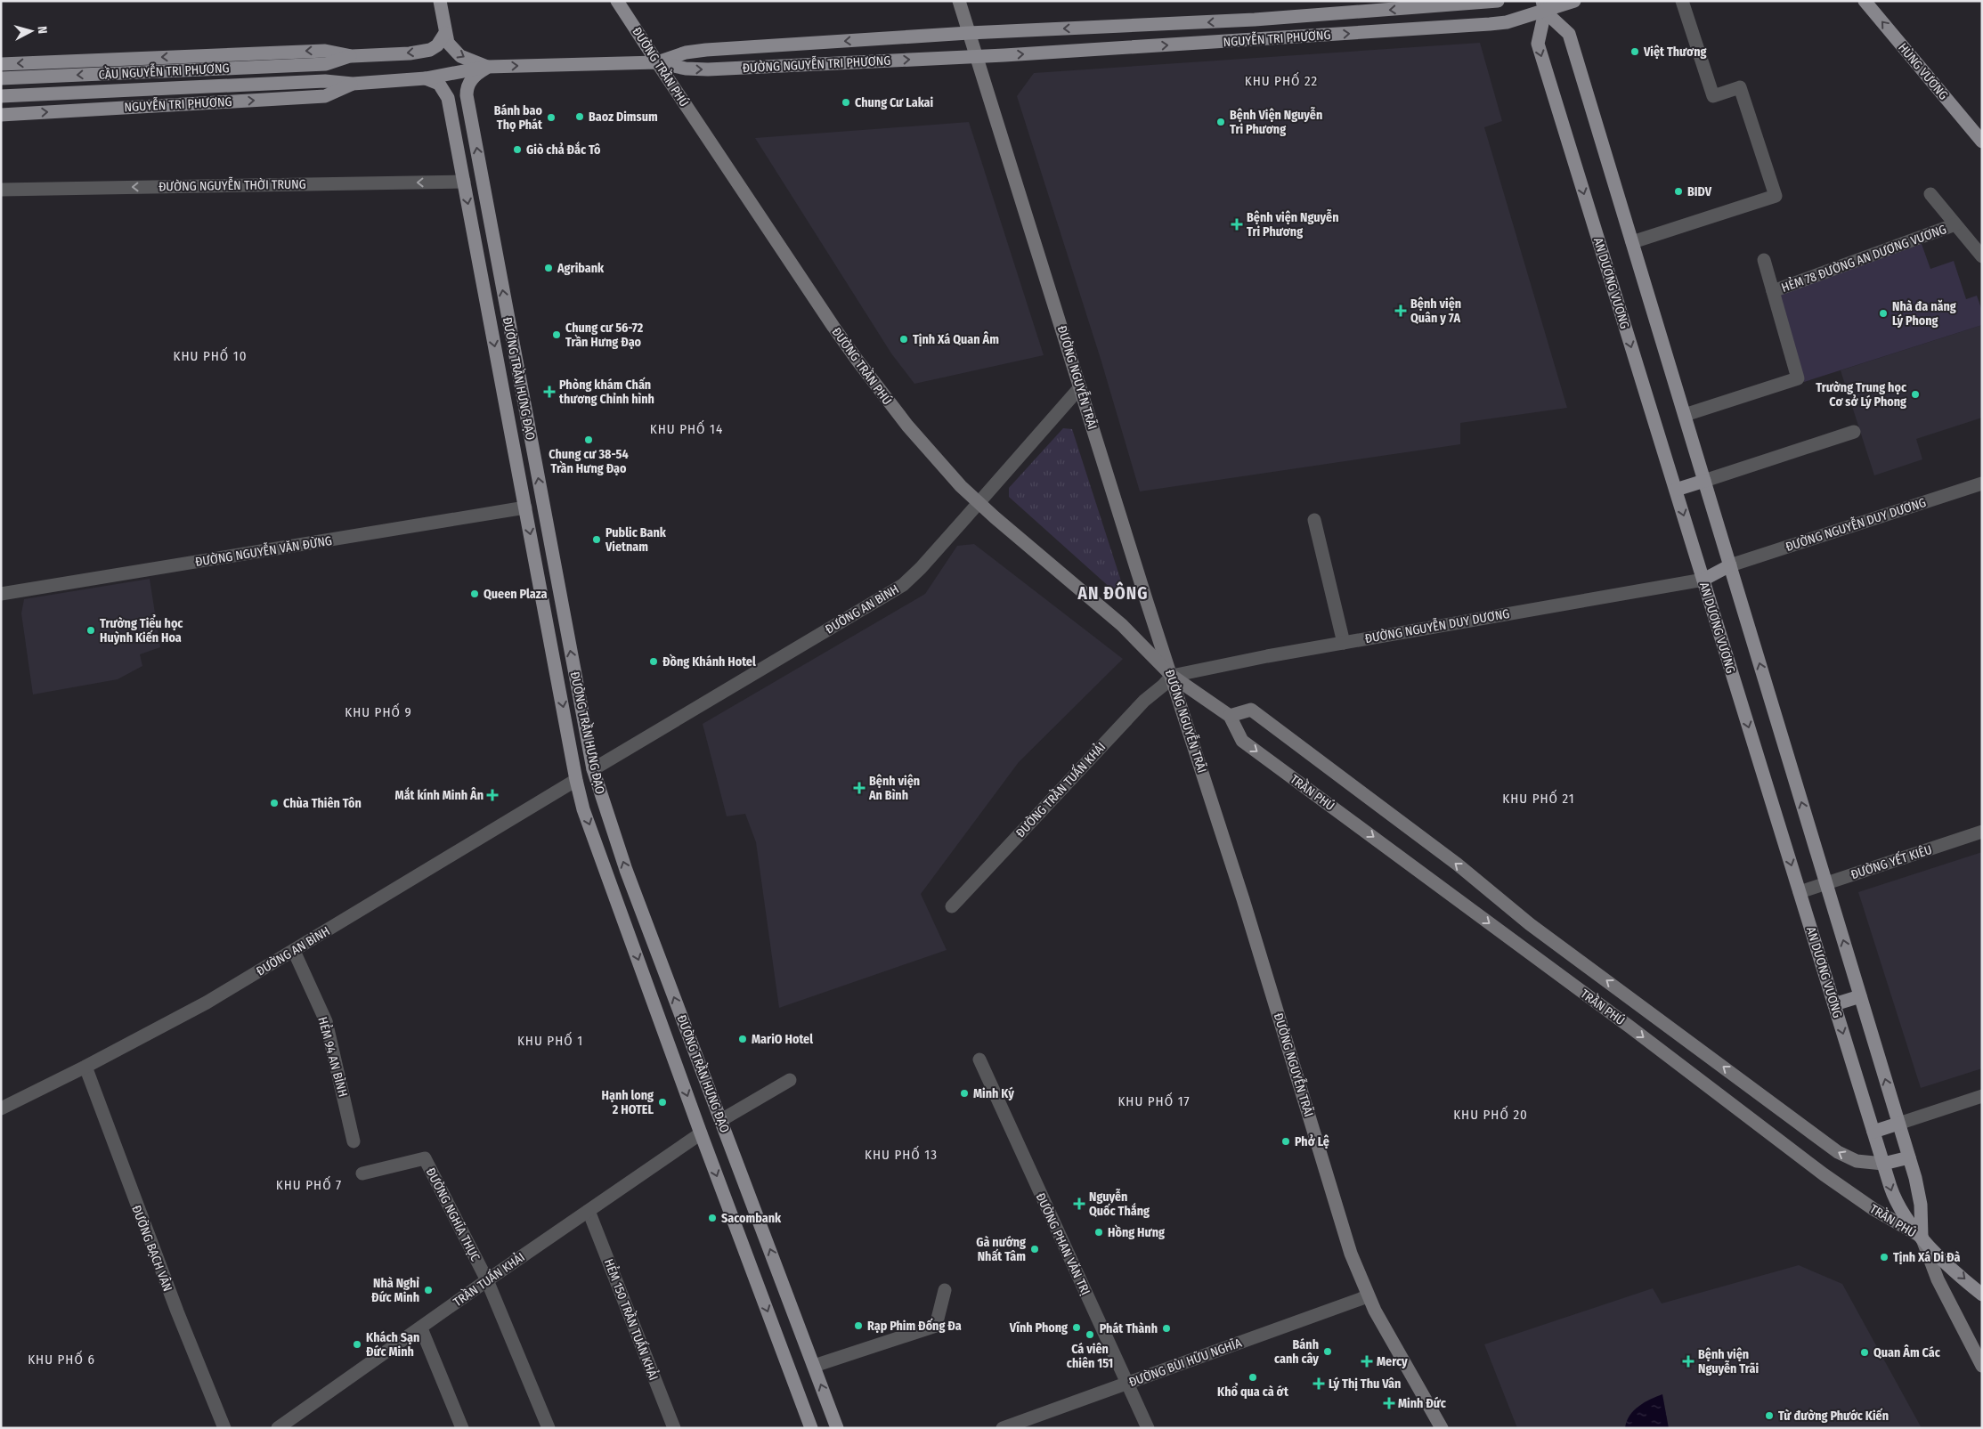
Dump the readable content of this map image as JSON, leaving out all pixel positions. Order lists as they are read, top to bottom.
{
  "streets": {
    "main road": [
      "NGUYỄN TRI PHƯƠNG",
      "ĐƯỜNG NGUYỄN TRI PHƯƠNG",
      "ĐƯỜNG TRẦN PHÚ",
      "CẦU NGUYỄN TRI PHƯƠNG",
      "HÙNG VƯƠNG",
      "AN DƯƠNG VƯƠNG",
      "ĐƯỜNG NGUYỄN TRÃI",
      "ĐƯỜNG TRẦN HƯNG ĐẠO",
      "TRẦN PHÚ"
    ],
    "street": [
      "ĐƯỜNG NGUYỄN THỜI TRUNG",
      "HẺM 78 ĐƯỜNG AN DƯƠNG VƯƠNG",
      "ĐƯỜNG NGUYỄN DUY DƯƠNG",
      "ĐƯỜNG NGUYỄN VĂN ĐỪNG",
      "ĐƯỜNG AN BÌNH",
      "ĐƯỜNG TRẦN TUẤN KHẢI",
      "ĐƯỜNG YẾT KIÊU",
      "HẺM 94 AN BÌNH",
      "ĐƯỜNG NGHĨA THỤC",
      "ĐƯỜNG PHAN VĂN TRỊ",
      "ĐƯỜNG BẠCH VÂN",
      "TRẦN TUẤN KHẢI",
      "HẺM 150 TRẦN TUẤN KHẢI",
      "ĐƯỜNG BÙI HỮU NGHĨA"
    ]
  },
  "crossings": [
    ["NGUYỄN TRI PHƯƠNG", "ĐƯỜNG NGUYỄN TRI PHƯƠNG"],
    ["NGUYỄN TRI PHƯƠNG", "CẦU NGUYỄN TRI PHƯƠNG"],
    ["NGUYỄN TRI PHƯƠNG", "AN DƯƠNG VƯƠNG"],
    ["NGUYỄN TRI PHƯƠNG", "ĐƯỜNG NGUYỄN TRÃI"],
    ["NGUYỄN TRI PHƯƠNG", "ĐƯỜNG TRẦN HƯNG ĐẠO"],
    ["ĐƯỜNG NGUYỄN TRI PHƯƠNG", "ĐƯỜNG TRẦN PHÚ"],
    ["ĐƯỜNG NGUYỄN TRI PHƯƠNG", "ĐƯỜNG NGUYỄN TRÃI"],
    ["ĐƯỜNG NGUYỄN TRI PHƯƠNG", "ĐƯỜNG TRẦN HƯNG ĐẠO"],
    ["ĐƯỜNG TRẦN PHÚ", "ĐƯỜNG NGUYỄN TRÃI"],
    ["ĐƯỜNG TRẦN PHÚ", "ĐƯỜNG NGUYỄN DUY DƯƠNG"],
    ["ĐƯỜNG TRẦN PHÚ", "ĐƯỜNG AN BÌNH"],
    ["ĐƯỜNG TRẦN PHÚ", "ĐƯỜNG TRẦN TUẤN KHẢI"],
    ["ĐƯỜNG TRẦN PHÚ", "TRẦN PHÚ"],
    ["ĐƯỜNG NGUYỄN THỜI TRUNG", "ĐƯỜNG TRẦN HƯNG ĐẠO"],
    ["HẺM 78 ĐƯỜNG AN DƯƠNG VƯƠNG", "AN DƯƠNG VƯƠNG"],
    ["AN DƯƠNG VƯƠNG", "ĐƯỜNG NGUYỄN DUY DƯƠNG"],
    ["AN DƯƠNG VƯƠNG", "TRẦN PHÚ"],
    ["AN DƯƠNG VƯƠNG", "ĐƯỜNG YẾT KIÊU"],
    ["ĐƯỜNG NGUYỄN TRÃI", "ĐƯỜNG NGUYỄN DUY DƯƠNG"],
    ["ĐƯỜNG NGUYỄN TRÃI", "ĐƯỜNG AN BÌNH"],
    ["ĐƯỜNG NGUYỄN TRÃI", "ĐƯỜNG TRẦN TUẤN KHẢI"],
    ["ĐƯỜNG NGUYỄN TRÃI", "TRẦN PHÚ"],
    ["ĐƯỜNG NGUYỄN TRÃI", "ĐƯỜNG BÙI HỮU NGHĨA"],
    ["ĐƯỜNG TRẦN HƯNG ĐẠO", "ĐƯỜNG NGUYỄN VĂN ĐỪNG"],
    ["ĐƯỜNG TRẦN HƯNG ĐẠO", "ĐƯỜNG AN BÌNH"],
    ["ĐƯỜNG TRẦN HƯNG ĐẠO", "TRẦN TUẤN KHẢI"],
    ["ĐƯỜNG NGUYỄN DUY DƯƠNG", "ĐƯỜNG TRẦN TUẤN KHẢI"],
    ["ĐƯỜNG NGUYỄN DUY DƯƠNG", "TRẦN PHÚ"],
    ["ĐƯỜNG AN BÌNH", "HẺM 94 AN BÌNH"],
    ["ĐƯỜNG AN BÌNH", "ĐƯỜNG BẠCH VÂN"],
    ["ĐƯỜNG TRẦN TUẤN KHẢI", "TRẦN PHÚ"],
    ["ĐƯỜNG NGHĨA THỤC", "TRẦN TUẤN KHẢI"],
    ["ĐƯỜNG PHAN VĂN TRỊ", "ĐƯỜNG BÙI HỮU NGHĨA"],
    ["TRẦN TUẤN KHẢI", "HẺM 150 TRẦN TUẤN KHẢI"]
  ],
  "one_way": ["HÙNG VƯƠNG", "ĐƯỜNG NGUYỄN THỜI TRUNG"],
  "districts": [
    "KHU PHỐ 22",
    "KHU PHỐ 10",
    "KHU PHỐ 14",
    "AN ĐÔNG",
    "KHU PHỐ 9",
    "KHU PHỐ 21",
    "KHU PHỐ 1",
    "KHU PHỐ 17",
    "KHU PHỐ 20",
    "KHU PHỐ 13",
    "KHU PHỐ 7",
    "KHU PHỐ 6"
  ],
  "places": {
    "other": [
      "Việt Thương",
      "Chung Cư Lakai",
      "Baoz Dimsum",
      "Bánh bao Thọ Phát",
      "Bệnh Viện Nguyễn Tri Phương",
      "Giò chả Đắc Tô",
      "BIDV",
      "Agribank",
      "Nhà đa năng Lý Phong",
      "Chung cư 56-72 Trần Hưng Đạo",
      "Tịnh Xá Quan Âm",
      "Trường Trung học Cơ sở Lý Phong",
      "Chung cư 38-54 Trần Hưng Đạo",
      "Public Bank Vietnam",
      "Queen Plaza",
      "Trường Tiểu học Huỳnh Kiến Hoa",
      "Đồng Khánh Hotel",
      "Chùa Thiên Tôn",
      "MariO Hotel",
      "Minh Ký",
      "Hạnh long 2 HOTEL",
      "Phở Lệ",
      "Sacombank",
      "Hồng Hưng",
      "Gà nướng Nhất Tâm",
      "Tịnh Xá Di Đà",
      "Nhà Nghỉ Đức Minh",
      "Rạp Phim Đống Đa",
      "Vĩnh Phong",
      "Phát Thành",
      "Cá viên chiên 151",
      "Khách Sạn Đức Minh",
      "Bánh canh cây",
      "Quan Âm Các",
      "Khổ qua cà ớt",
      "Từ đường Phước Kiến"
    ],
    "health": [
      "Bệnh viện Nguyễn Tri Phương",
      "Bệnh viện Quân y 7A",
      "Phòng khám Chấn thương Chỉnh hình",
      "Bệnh viện An Bình",
      "Mắt kính Minh Ân",
      "Nguyễn Quốc Thắng",
      "Mercy",
      "Bệnh viện Nguyễn Trãi",
      "Lý Thị Thu Vân",
      "Minh Đức"
    ]
  },
  "north": "right"
}
